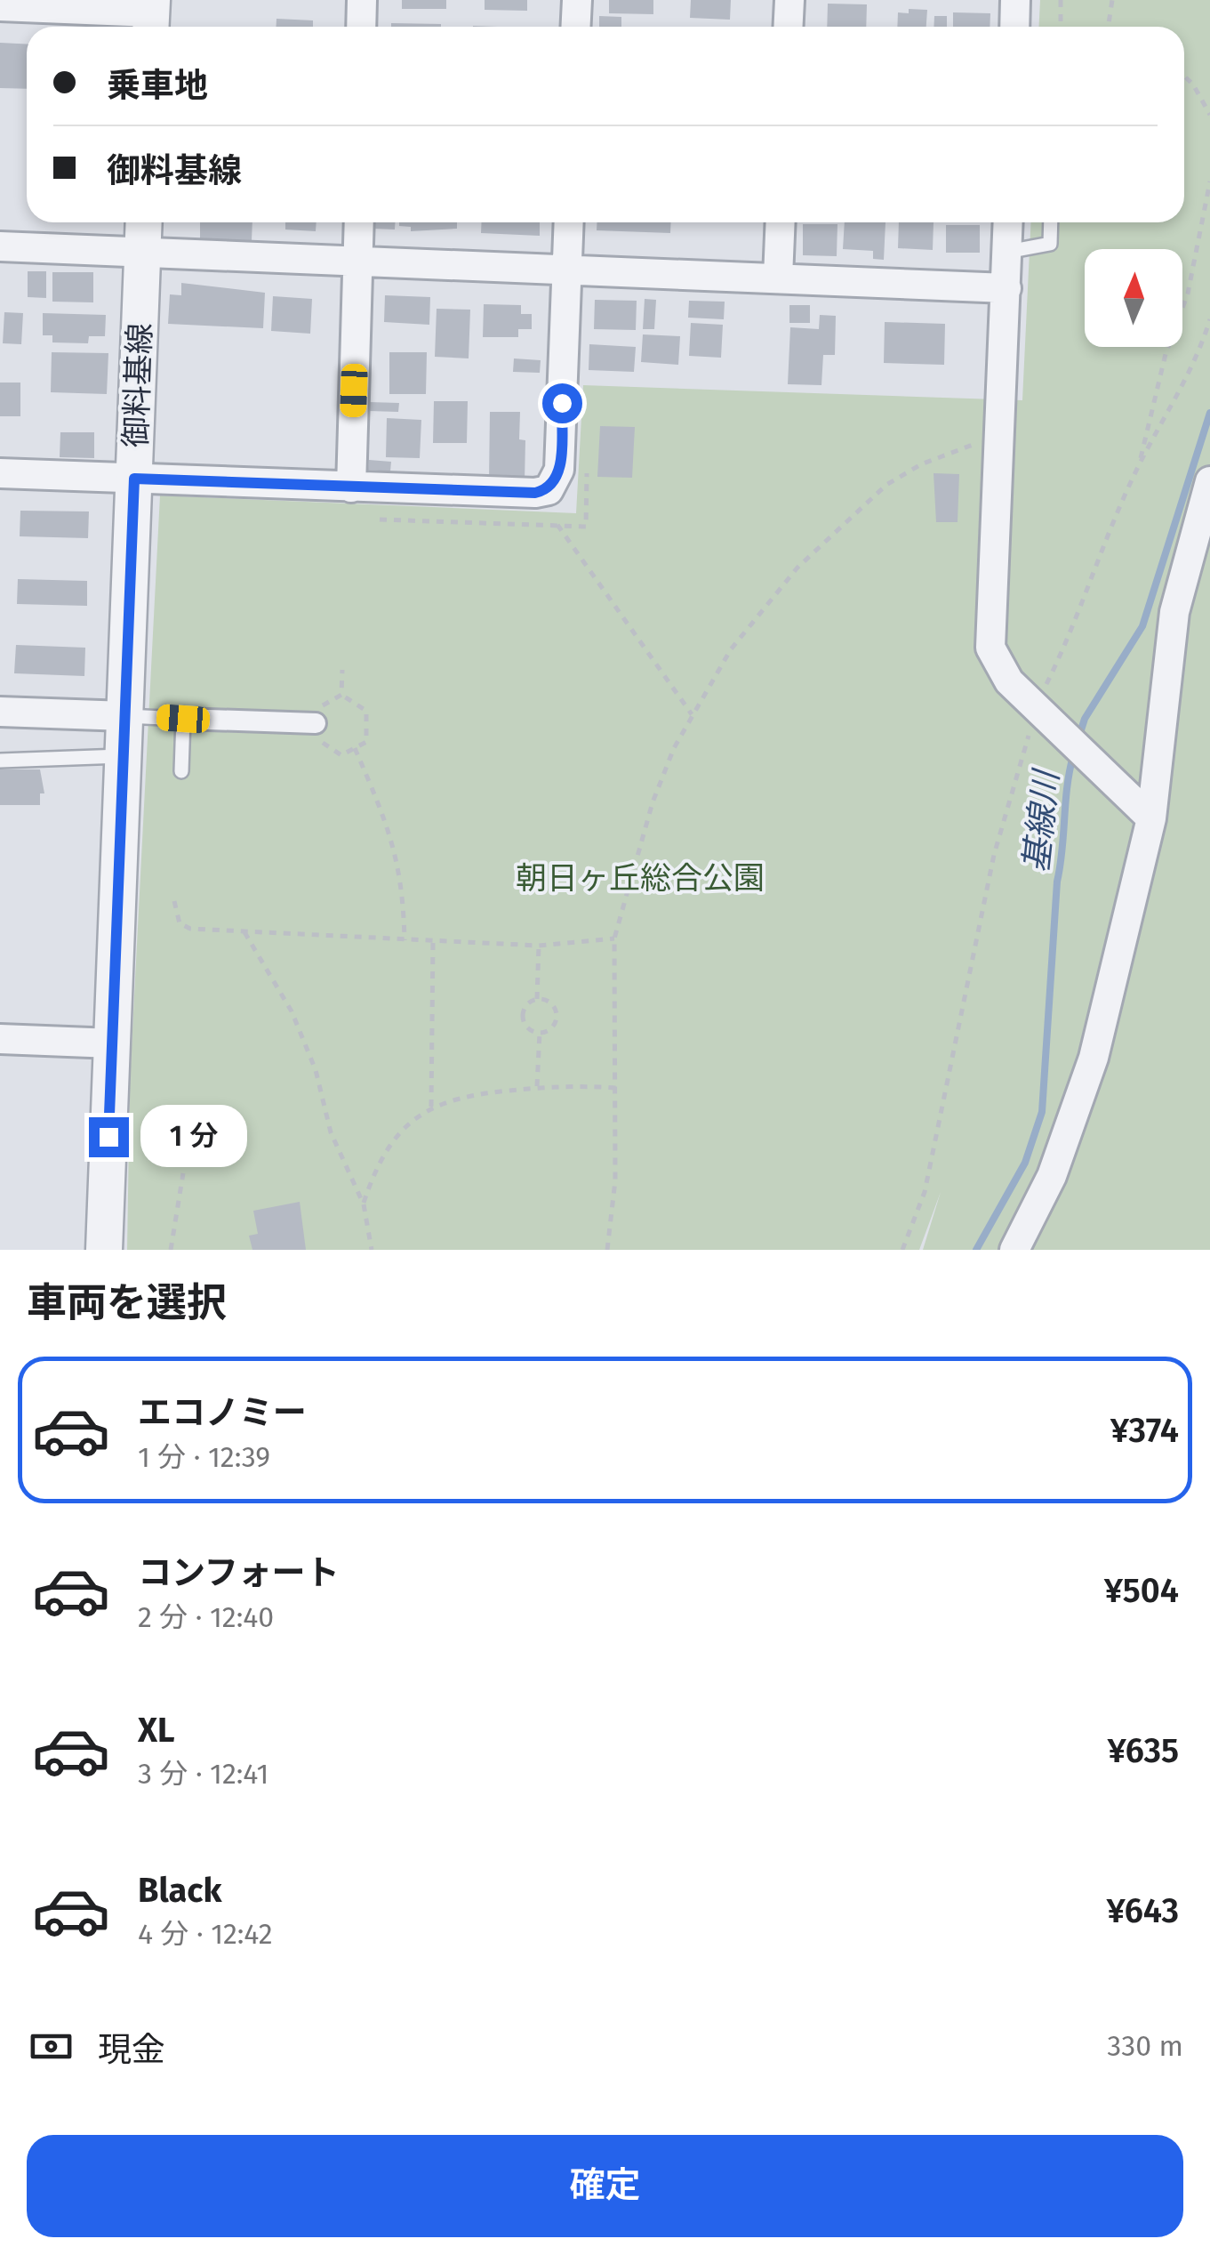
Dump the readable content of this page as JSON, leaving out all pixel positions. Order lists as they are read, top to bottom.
{
  "streets": {
    "street": ["御料基線"]
  },
  "water": ["基線川"],
  "parks": ["朝日ヶ丘総合公園"],
  "north": "top",
  "page": {
    "banner": ["乗車地", "御料基線"],
    "bubble": "1 分",
    "heading": "車両を選択",
    "list": [
      {
        "name": "エコノミー",
        "note": "1 分 · 12:39",
        "value": "¥374"
      },
      {
        "name": "コンフォート",
        "note": "2 分 · 12:40",
        "value": "¥504"
      },
      {
        "name": "XL",
        "note": "3 分 · 12:41",
        "value": "¥635"
      },
      {
        "name": "Black",
        "note": "4 分 · 12:42",
        "value": "¥643"
      }
    ],
    "pay": ["現金", "330 m"],
    "buttons": "確定"
  }
}
